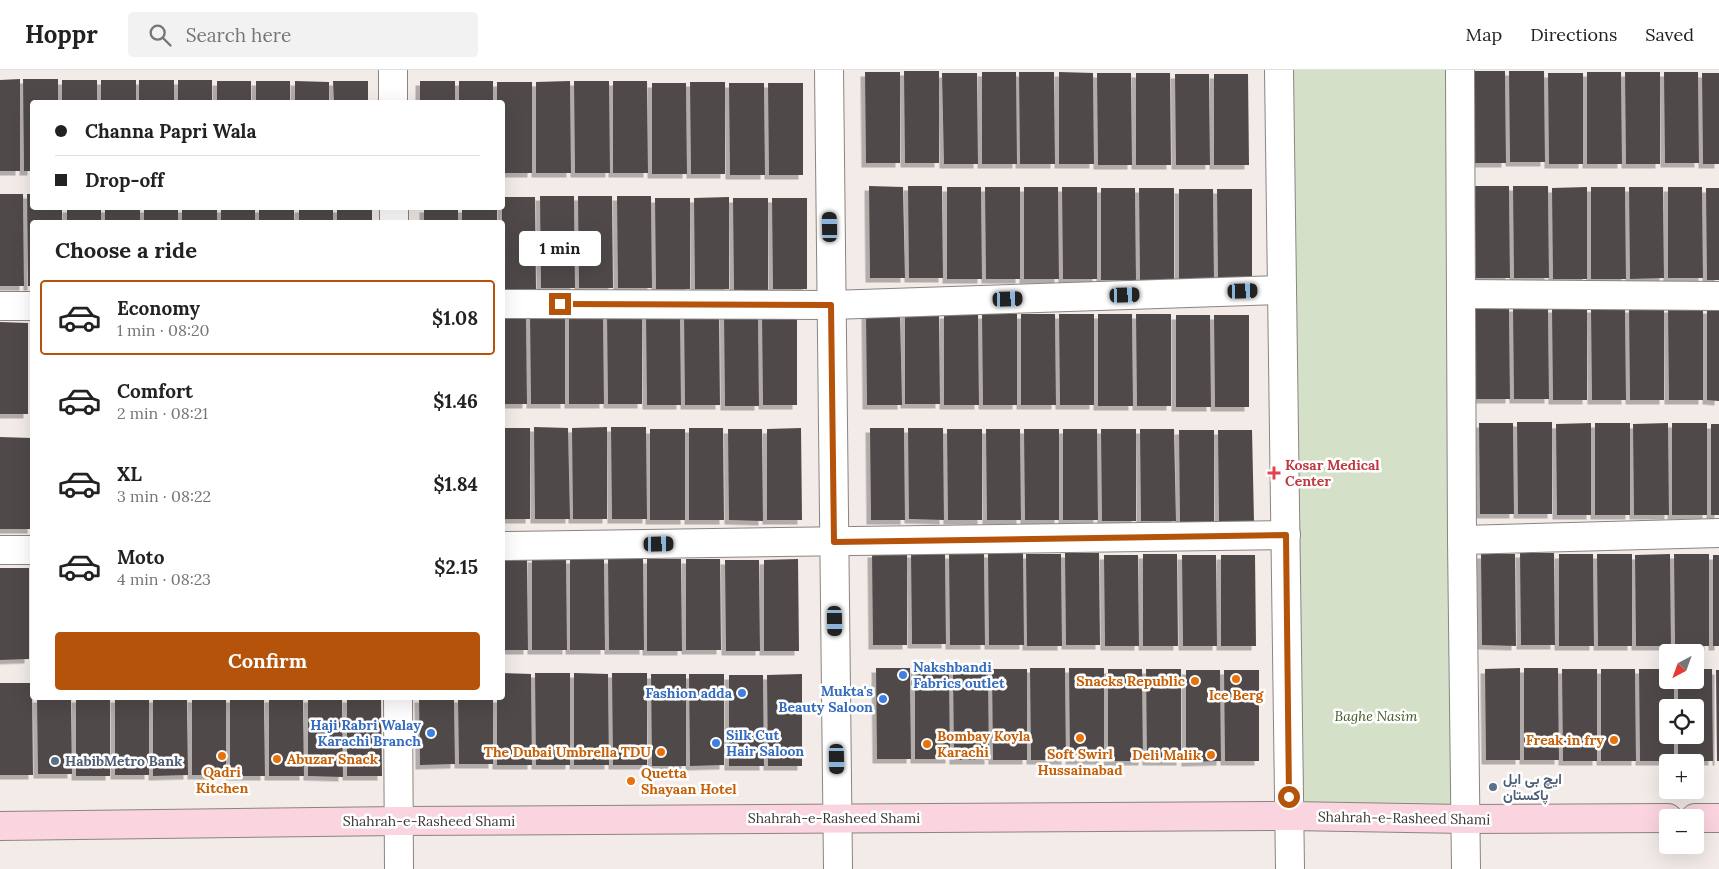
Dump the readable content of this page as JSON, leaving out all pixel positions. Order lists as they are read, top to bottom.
{
  "streets": {
    "street": ["Shahrah-e-Rasheed Shami"]
  },
  "parks": ["Baghe Nasim"],
  "places": {
    "health": ["Kosar Medical Center"],
    "other": [
      "Nakshbandi Fabrics outlet",
      "Ice Berg",
      "Snacks Republic",
      "Fashion adda",
      "Mukta's Beauty Saloon",
      "Haji Rabri Walay Karachi Branch",
      "Soft Swirl Hussainabad",
      "Freak in fry",
      "Silk Cut Hair Saloon",
      "Bombay Koyla Karachi",
      "The Dubai Umbrella TDU",
      "Deli Malik",
      "Qadri Kitchen",
      "Abuzar Snack",
      "HabibMetro Bank",
      "Quetta Shayaan Hotel",
      "ایچ بی ایل پاکستان"
    ]
  },
  "north": "bottom left",
  "page": {
    "header": "Hoppr",
    "search": "Search here",
    "nav": ["Map", "Directions", "Saved"],
    "banner": ["Channa Papri Wala", "Drop-off"],
    "heading": "Choose a ride",
    "bubble": "1 min",
    "list": [
      {
        "name": "Economy",
        "note": "1 min · 08:20",
        "value": "$1.08"
      },
      {
        "name": "Comfort",
        "note": "2 min · 08:21",
        "value": "$1.46"
      },
      {
        "name": "XL",
        "note": "3 min · 08:22",
        "value": "$1.84"
      },
      {
        "name": "Moto",
        "note": "4 min · 08:23",
        "value": "$2.15"
      }
    ],
    "buttons": "Confirm",
    "map_buttons": ["+", "−"]
  }
}
